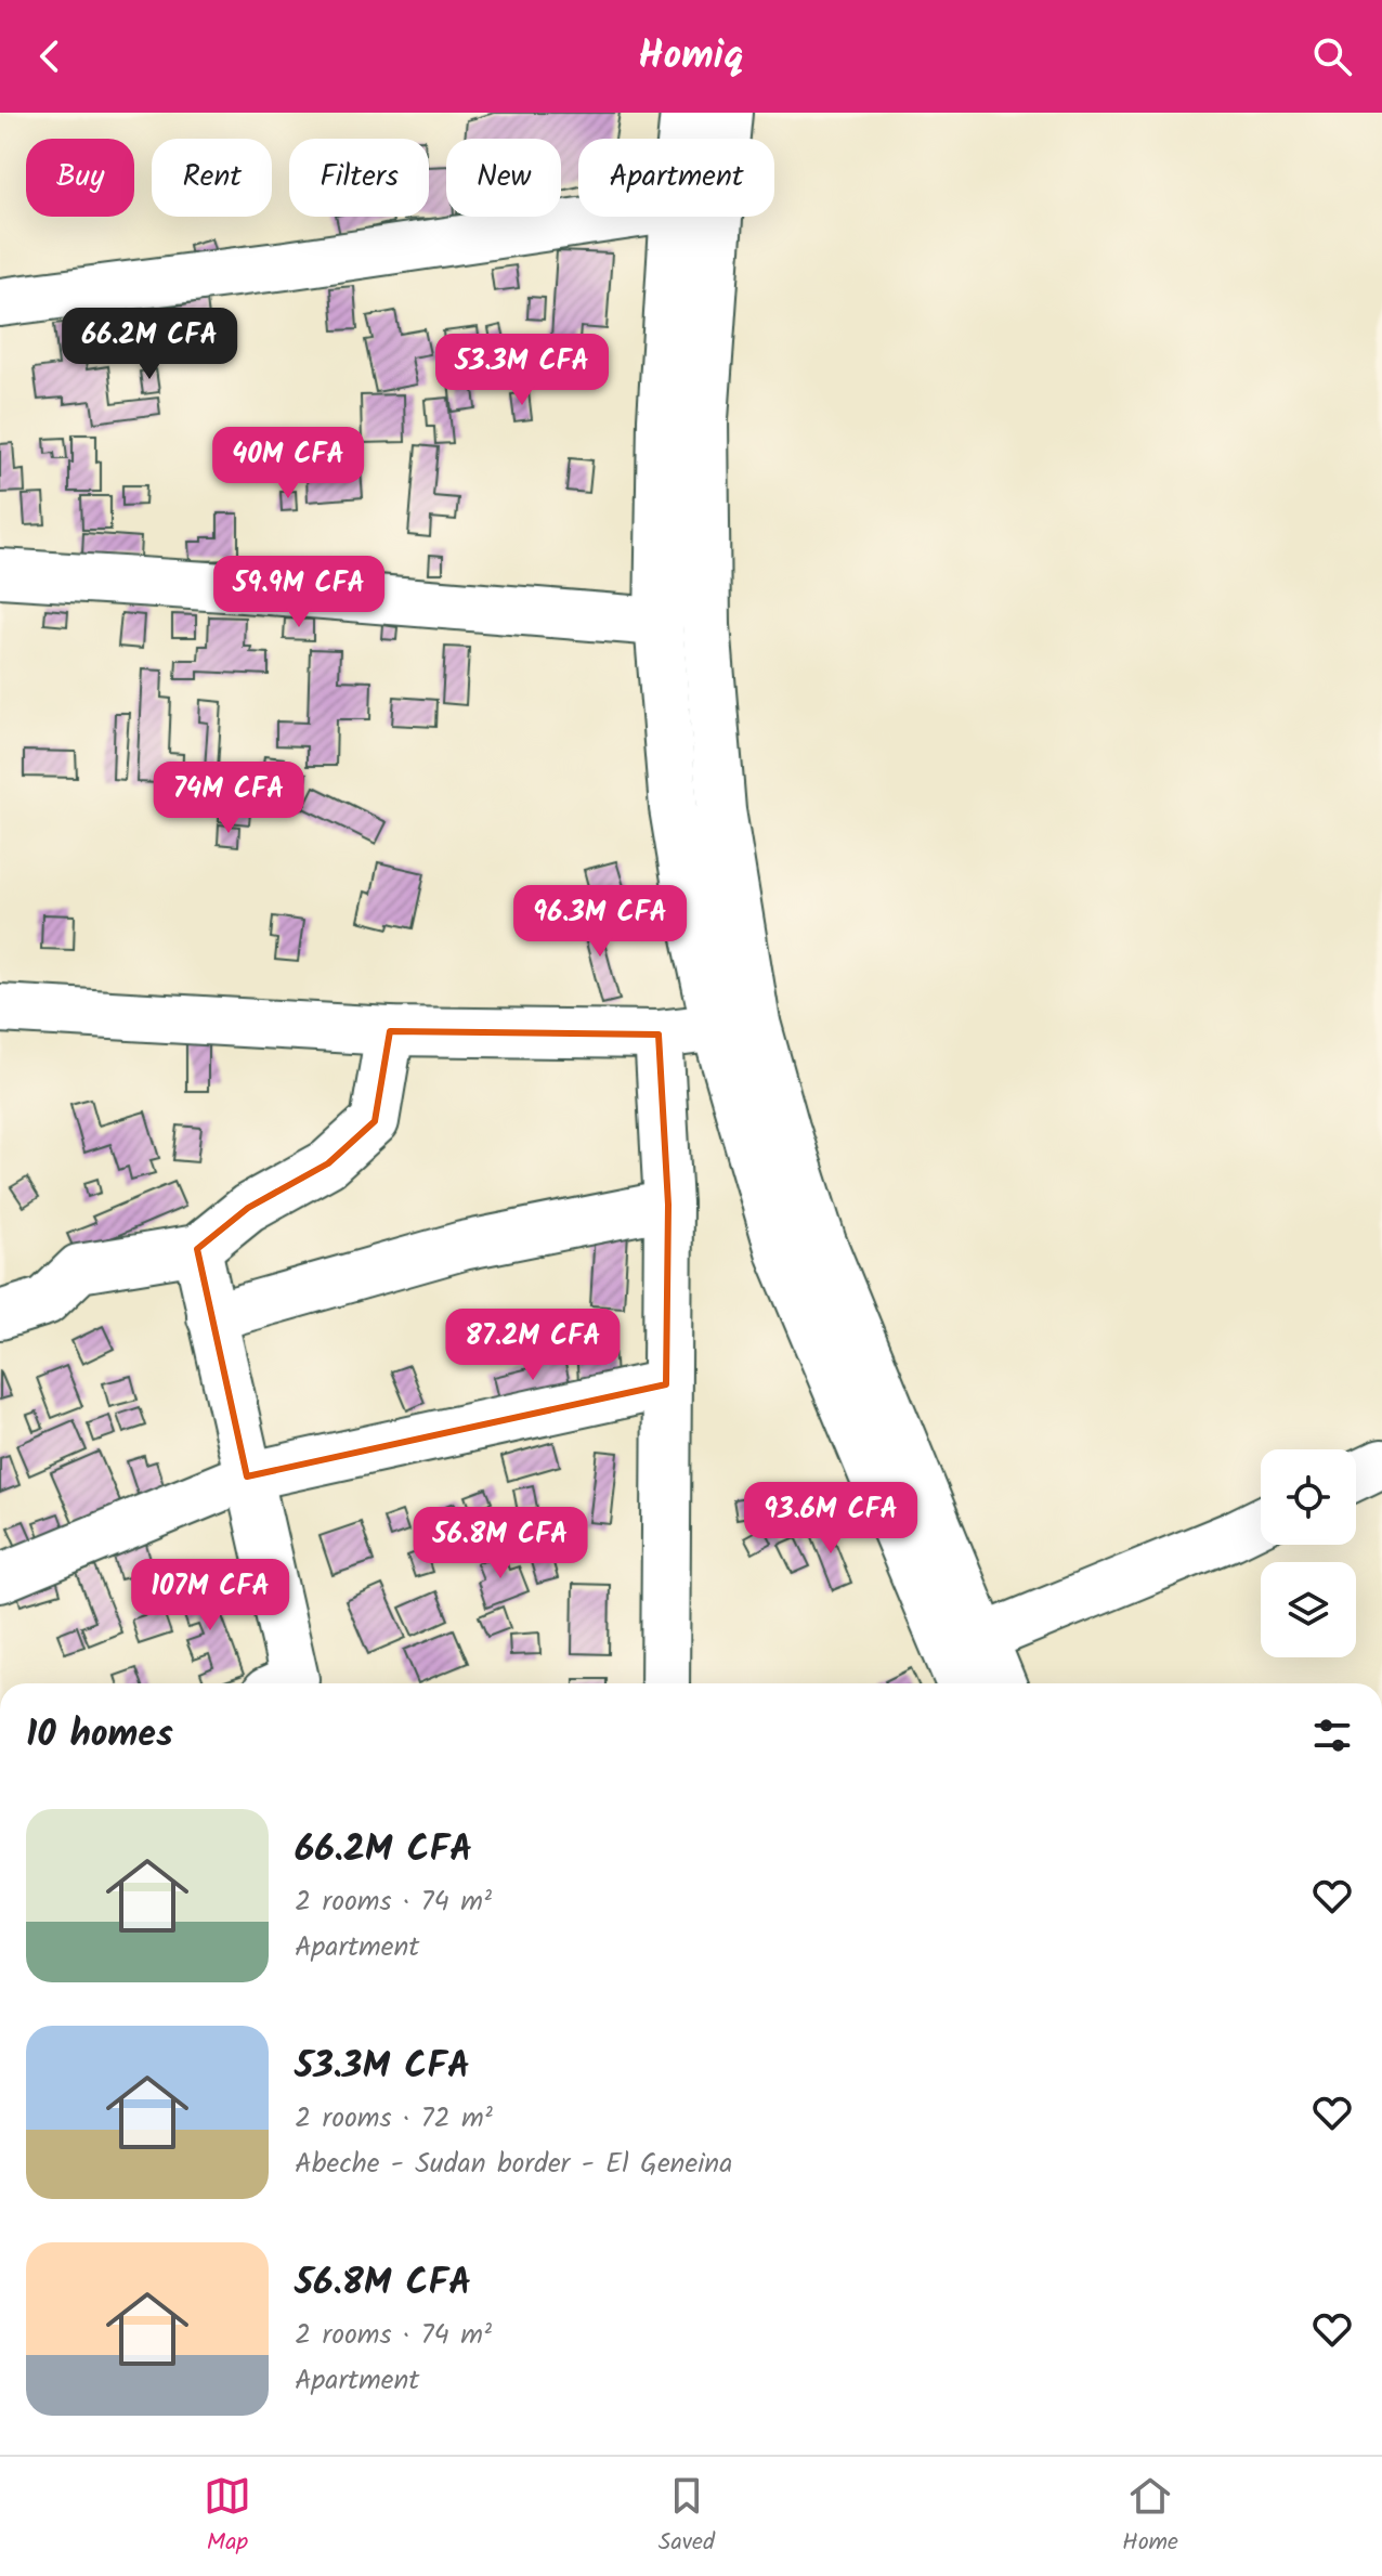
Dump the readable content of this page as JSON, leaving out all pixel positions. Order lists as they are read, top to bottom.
{
  "page": {
    "header": "Homiq",
    "chip": [
      "Buy",
      "Rent",
      "Filters",
      "New",
      "Apartment"
    ],
    "price": [
      "66.2M CFA",
      "53.3M CFA",
      "40M CFA",
      "59.9M CFA",
      "74M CFA",
      "96.3M CFA",
      "87.2M CFA",
      "93.6M CFA",
      "56.8M CFA",
      "107M CFA"
    ],
    "heading": "10 homes",
    "list": [
      {
        "name": "66.2M CFA",
        "note": "2 rooms · 74 m² · Apartment"
      },
      {
        "name": "53.3M CFA",
        "note": "2 rooms · 72 m² · Abeche - Sudan border - El Geneina"
      },
      {
        "name": "56.8M CFA",
        "note": "2 rooms · 74 m² · Apartment"
      }
    ],
    "tabs": ["Map", "Saved", "Home"]
  }
}
